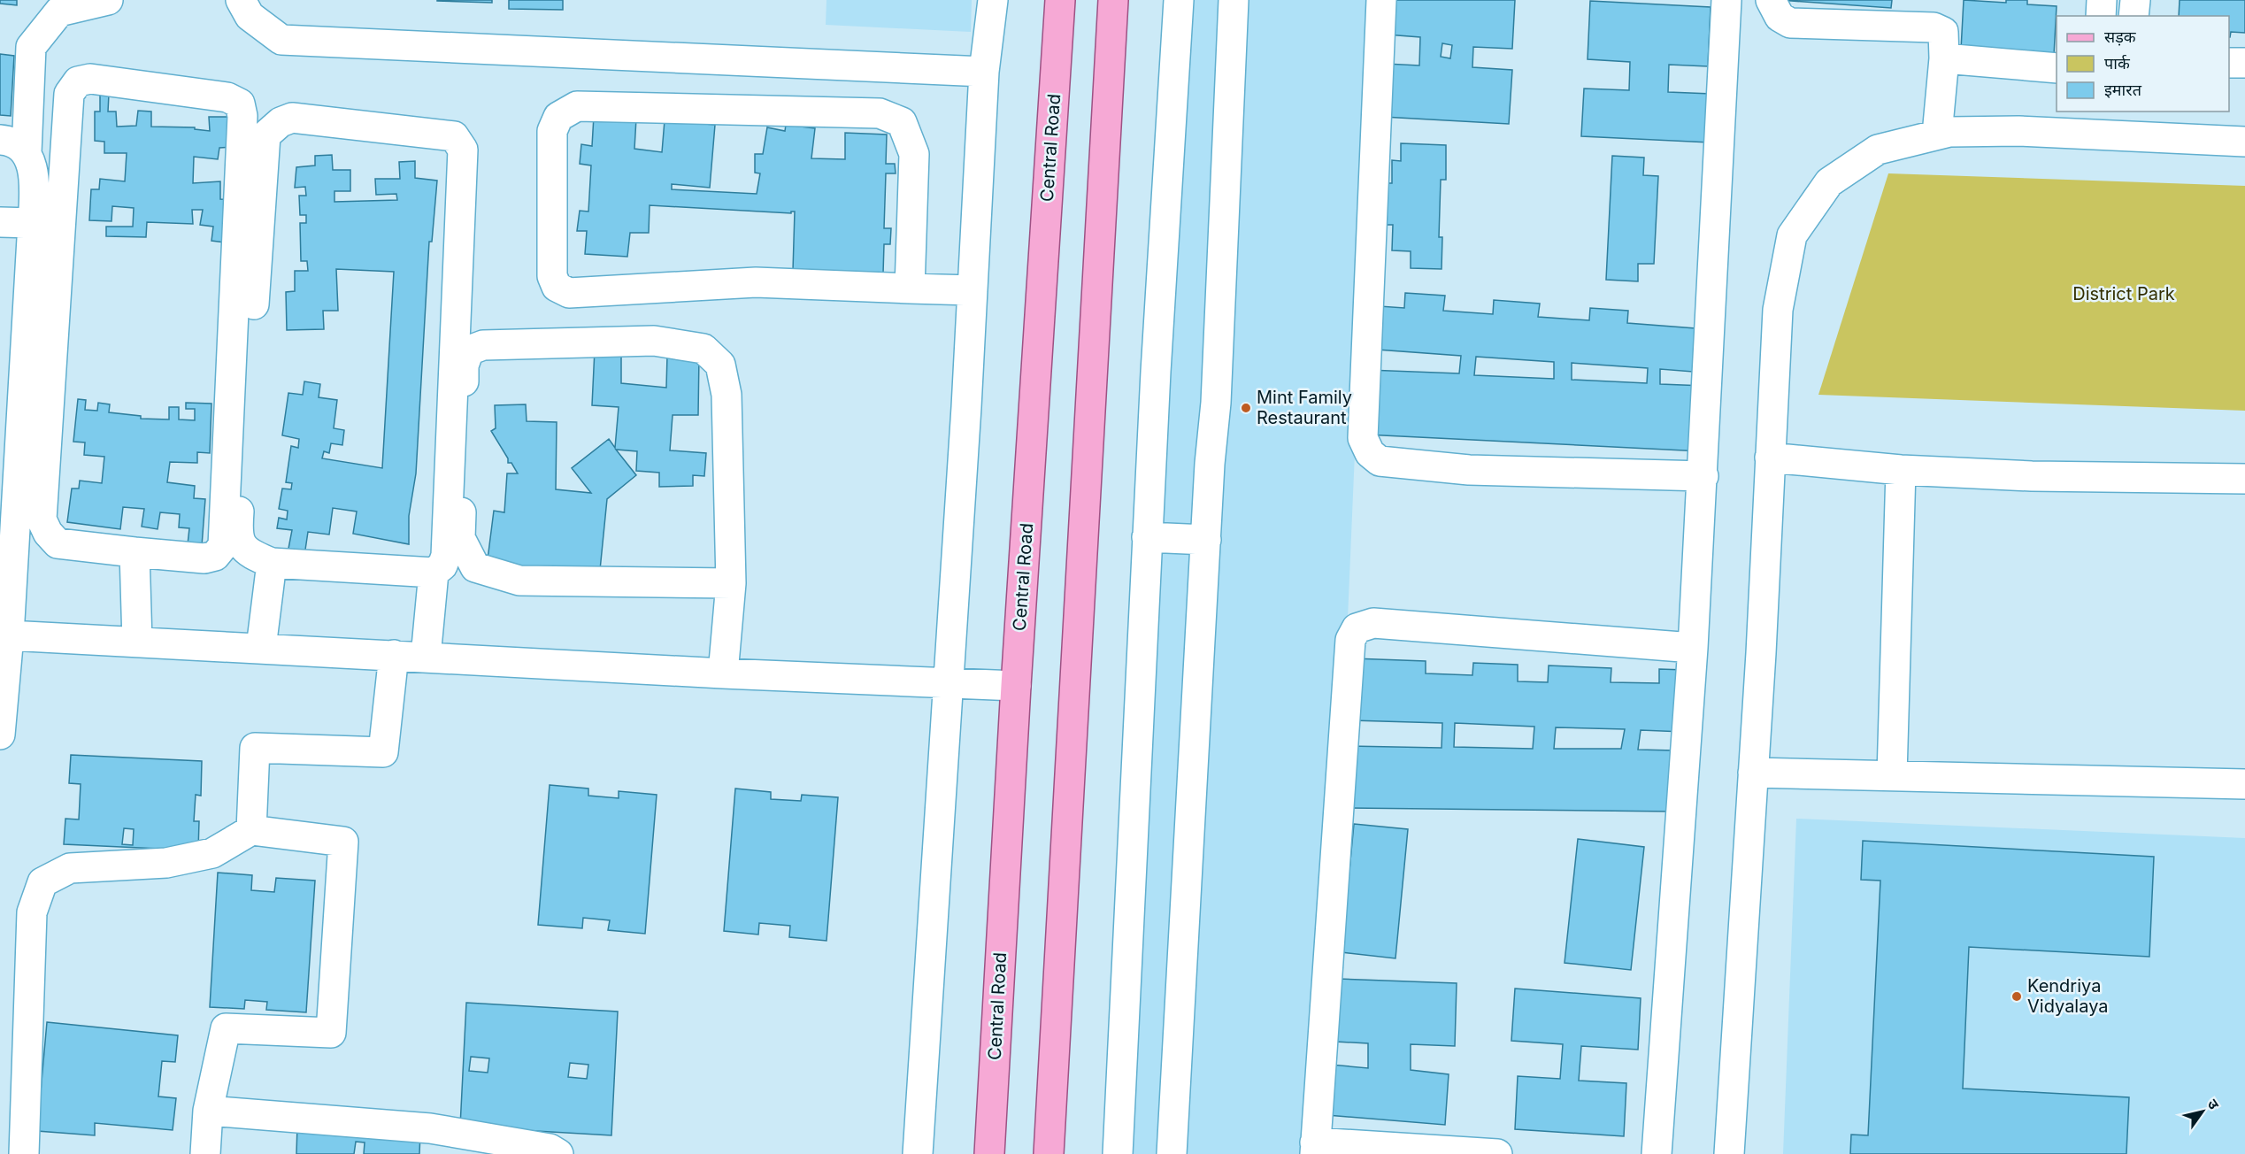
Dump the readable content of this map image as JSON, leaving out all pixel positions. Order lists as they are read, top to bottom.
{
  "streets": {
    "main road": ["Central Road"]
  },
  "parks": ["District Park"],
  "places": ["Mint Family Restaurant", "Kendriya Vidyalaya"],
  "legend": ["सड़क", "पार्क", "इमारत"],
  "north": "top right"
}
